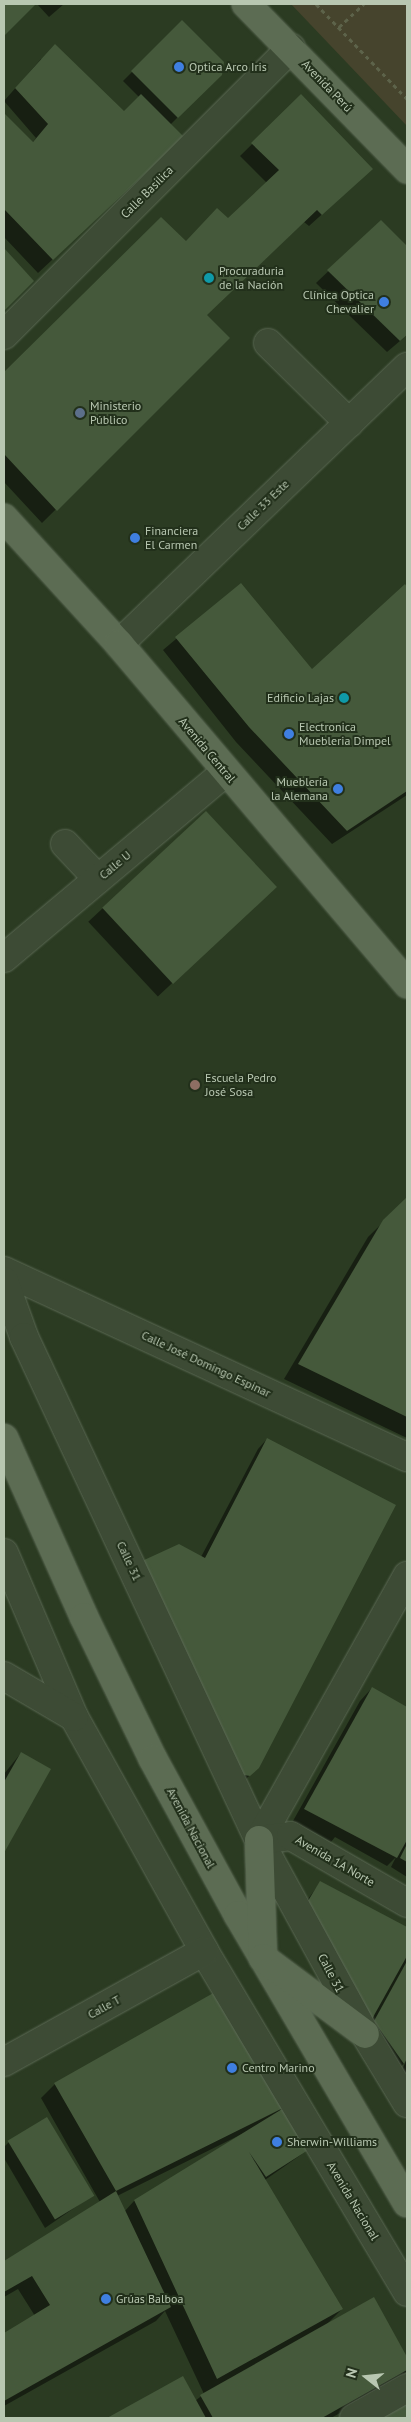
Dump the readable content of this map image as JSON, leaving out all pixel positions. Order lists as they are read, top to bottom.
{
  "streets": {
    "main road": ["Avenida Perú", "Avenida Central", "Avenida Nacional"],
    "street": [
      "Calle Basilica",
      "Calle 33 Este",
      "Calle U",
      "Calle José Domingo Espinar",
      "Calle 31",
      "Avenida 1A Norte",
      "Calle T"
    ]
  },
  "crossings": [
    ["Avenida Perú", "Calle Basilica"],
    ["Calle 33 Este", "Avenida Central"],
    ["Avenida Central", "Calle U"],
    ["Calle 31", "Avenida 1A Norte"],
    ["Avenida Nacional", "Calle T"]
  ],
  "places": [
    "Optica Arco Iris",
    "Procuraduria de la Nación",
    "Clínica Optica Chevalier",
    "Ministerio Público",
    "Financiera El Carmen",
    "Edificio Lajas",
    "Electronica Muebleria Dimpel",
    "Mueblería la Alemana",
    "Escuela Pedro José Sosa",
    "Centro Marino",
    "Sherwin-Williams",
    "Grúas Balboa"
  ],
  "north": "left"
}
